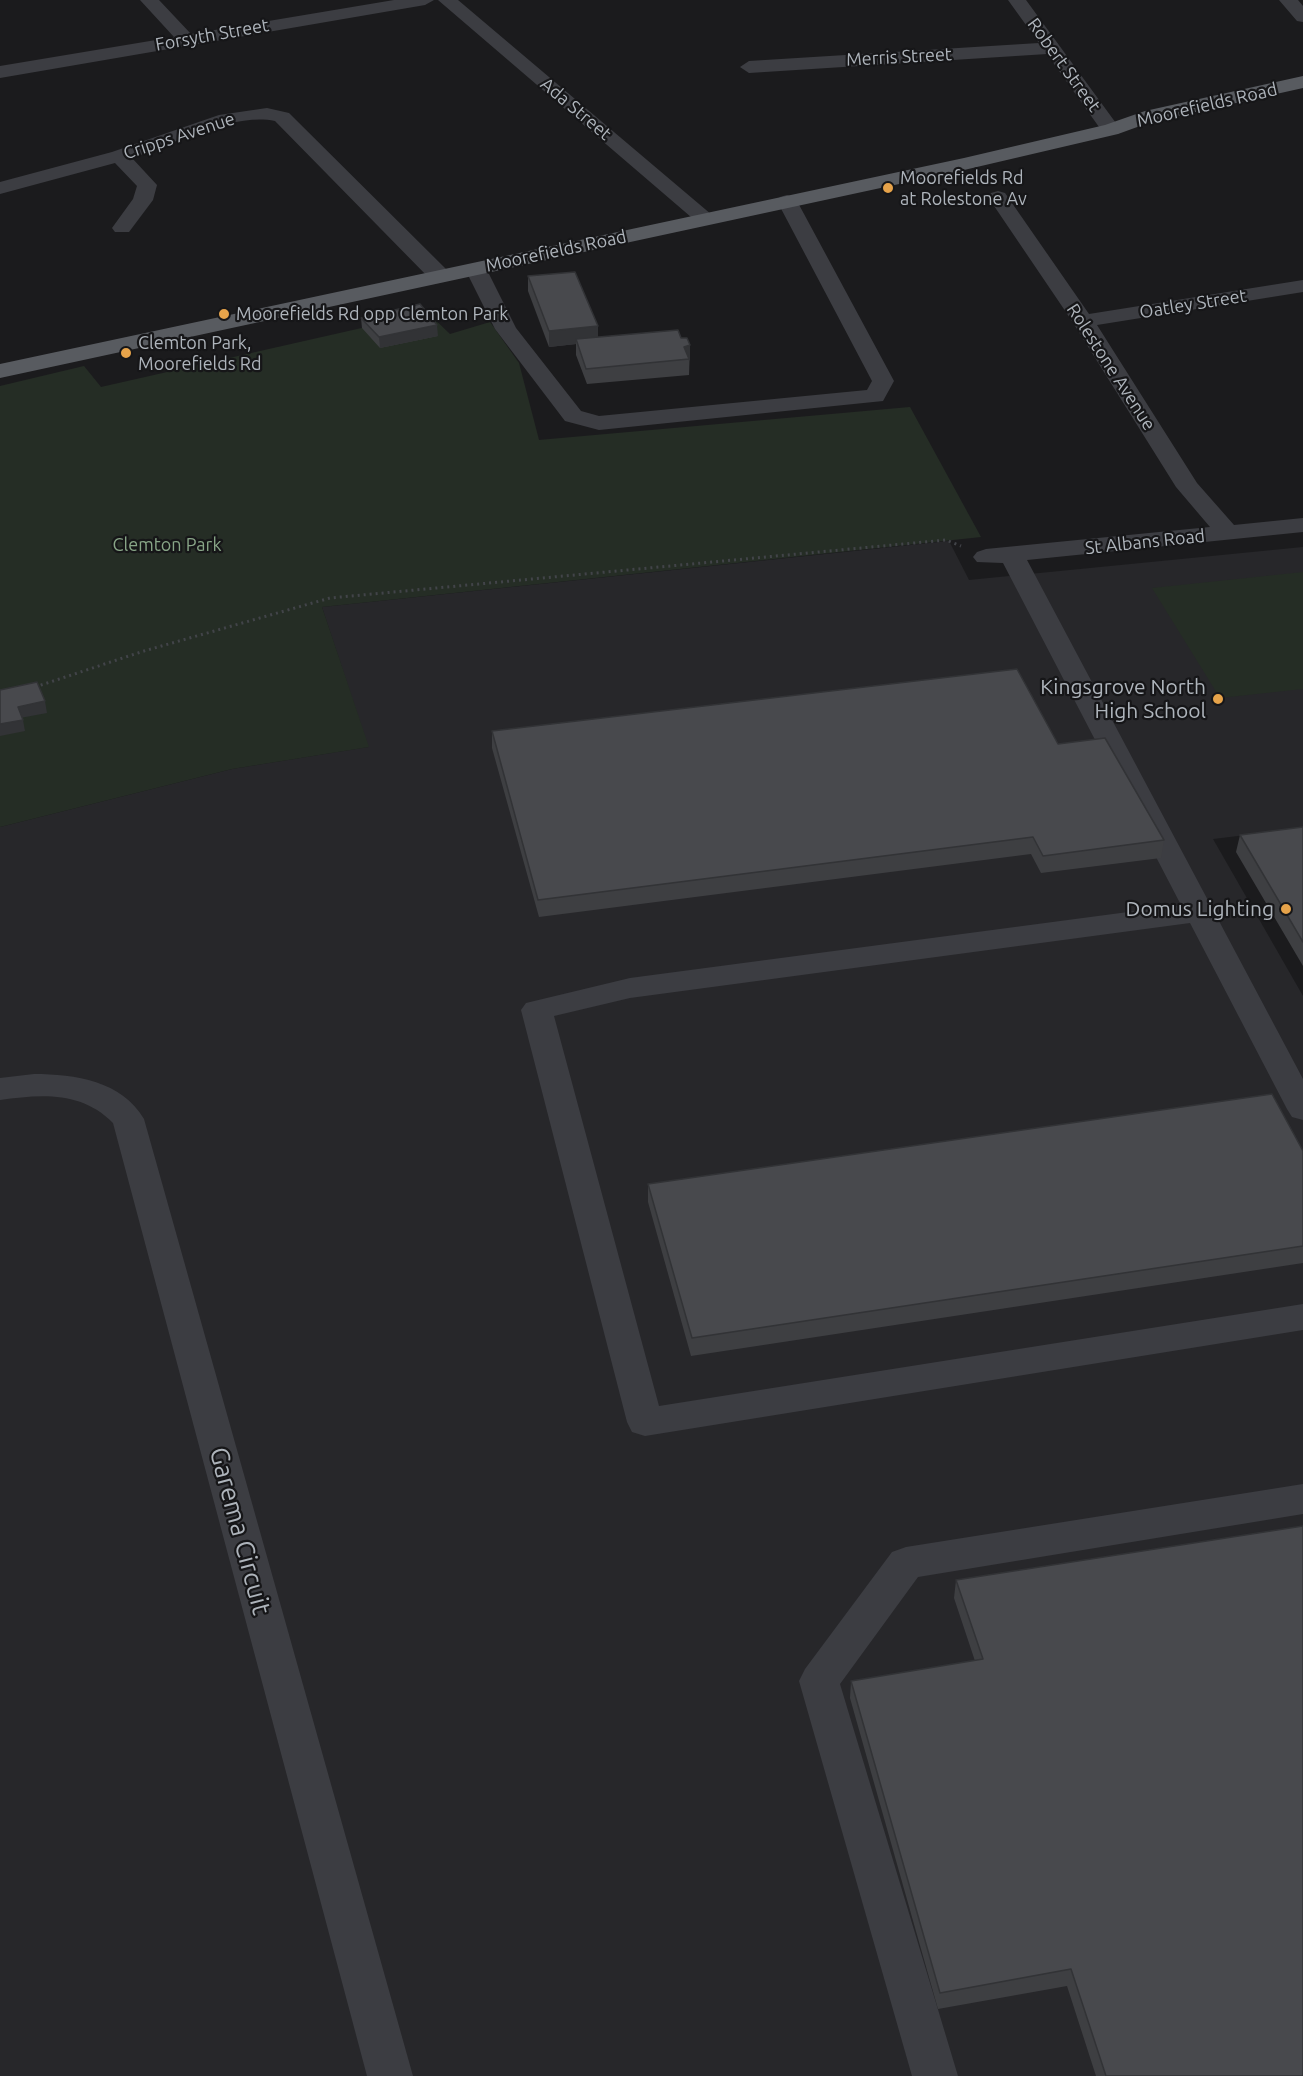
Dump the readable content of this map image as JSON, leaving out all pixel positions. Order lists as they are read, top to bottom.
{
  "streets": {
    "main road": ["Moorefields Road"],
    "street": [
      "Forsyth Street",
      "Merris Street",
      "Robert Street",
      "Ada Street",
      "Cripps Avenue",
      "Oatley Street",
      "Rolestone Avenue",
      "St Albans Road",
      "Garema Circuit"
    ]
  },
  "crossings": [
    ["Merris Street", "Robert Street"],
    ["Robert Street", "Moorefields Road"],
    ["Moorefields Road", "Ada Street"],
    ["Moorefields Road", "Cripps Avenue"],
    ["Oatley Street", "Rolestone Avenue"],
    ["Rolestone Avenue", "St Albans Road"]
  ],
  "parks": ["Clemton Park"],
  "places": [
    "Moorefields Rd at Rolestone Av",
    "Moorefields Rd opp Clemton Park",
    "Clemton Park, Moorefields Rd",
    "Kingsgrove North High School",
    "Domus Lighting"
  ]
}
